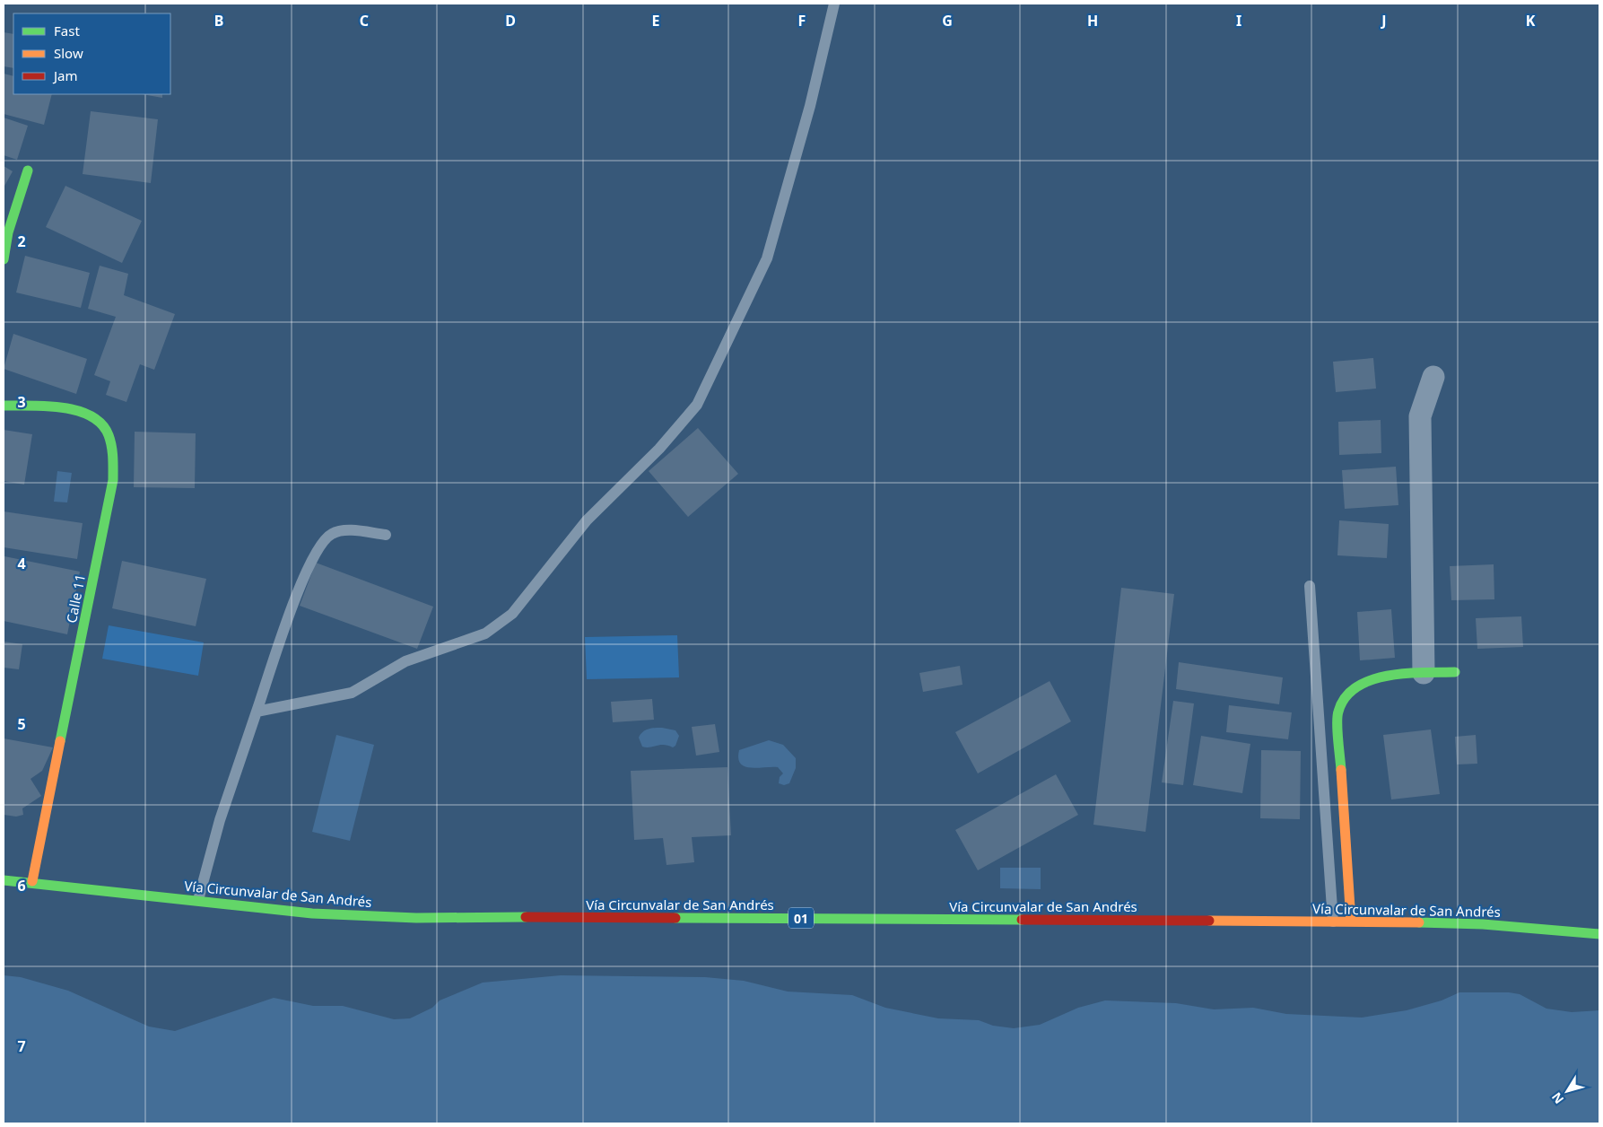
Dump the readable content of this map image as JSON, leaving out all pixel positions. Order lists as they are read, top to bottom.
{
  "streets": {
    "main road": ["Calle 11", "Vía Circunvalar de San Andrés", "01"]
  },
  "crossings": [
    ["Calle 11", "Vía Circunvalar de San Andrés"]
  ],
  "legend": ["Fast", "Slow", "Jam"],
  "north": "bottom left",
  "grid": {
    "columns": [
      "B",
      "C",
      "D",
      "E",
      "F",
      "G",
      "H",
      "I",
      "J",
      "K"
    ],
    "rows": [
      "2",
      "3",
      "4",
      "5",
      "6",
      "7"
    ]
  }
}
